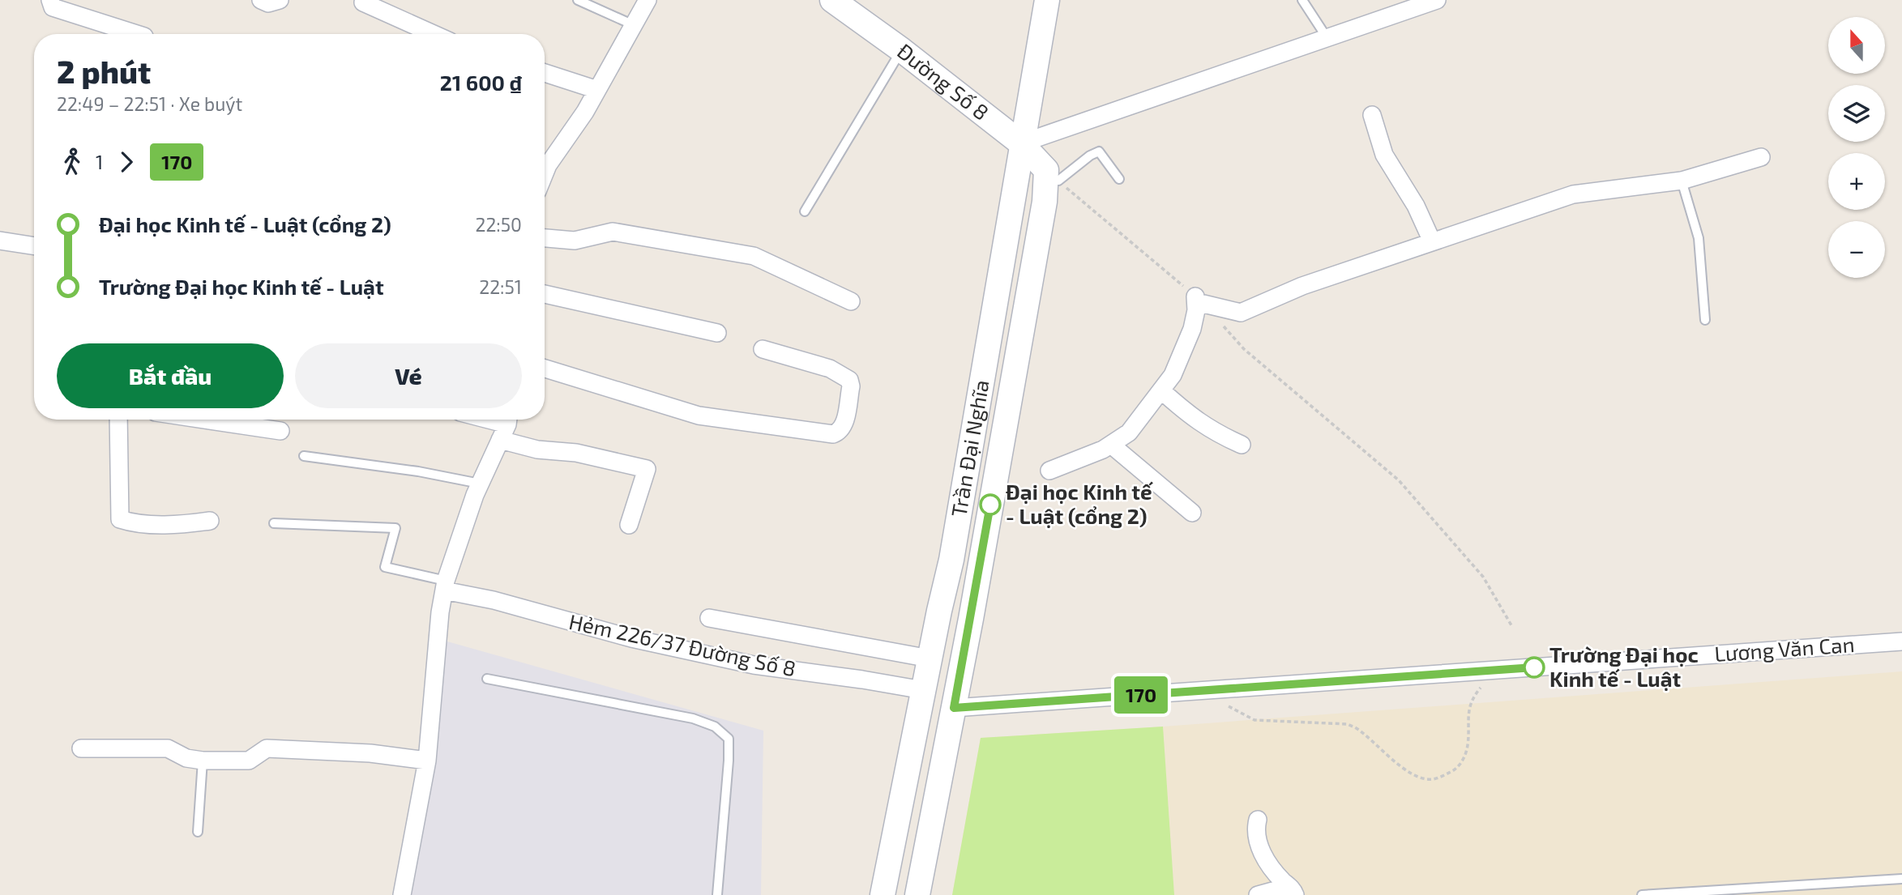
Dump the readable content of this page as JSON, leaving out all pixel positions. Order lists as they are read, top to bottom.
{
  "streets": {
    "street": [
      "Đường Số 8",
      "Trần Đại Nghĩa",
      "Hẻm 226/37 Đường Số 8",
      "Lương Văn Can"
    ]
  },
  "crossings": [
    ["Đường Số 8", "Trần Đại Nghĩa"],
    ["Trần Đại Nghĩa", "Hẻm 226/37 Đường Số 8"],
    ["Trần Đại Nghĩa", "Lương Văn Can"]
  ],
  "places": ["Đại học Kinh tế - Luật (cổng 2)", "Trường Đại học Kinh tế - Luật"],
  "lines": ["bus line 170"],
  "north": "top",
  "page": {
    "on_map": "170",
    "map_buttons": ["+", "−"],
    "heading": ["2 phút", "22:49 – 22:51 · Xe buýt", "21 600 ₫"],
    "legs": ["1", "170"],
    "list": [
      {
        "name": "Đại học Kinh tế - Luật (cổng 2)",
        "value": "22:50"
      },
      {
        "name": "Trường Đại học Kinh tế - Luật",
        "value": "22:51"
      }
    ],
    "buttons": ["Bắt đầu", "Vé"]
  }
}
